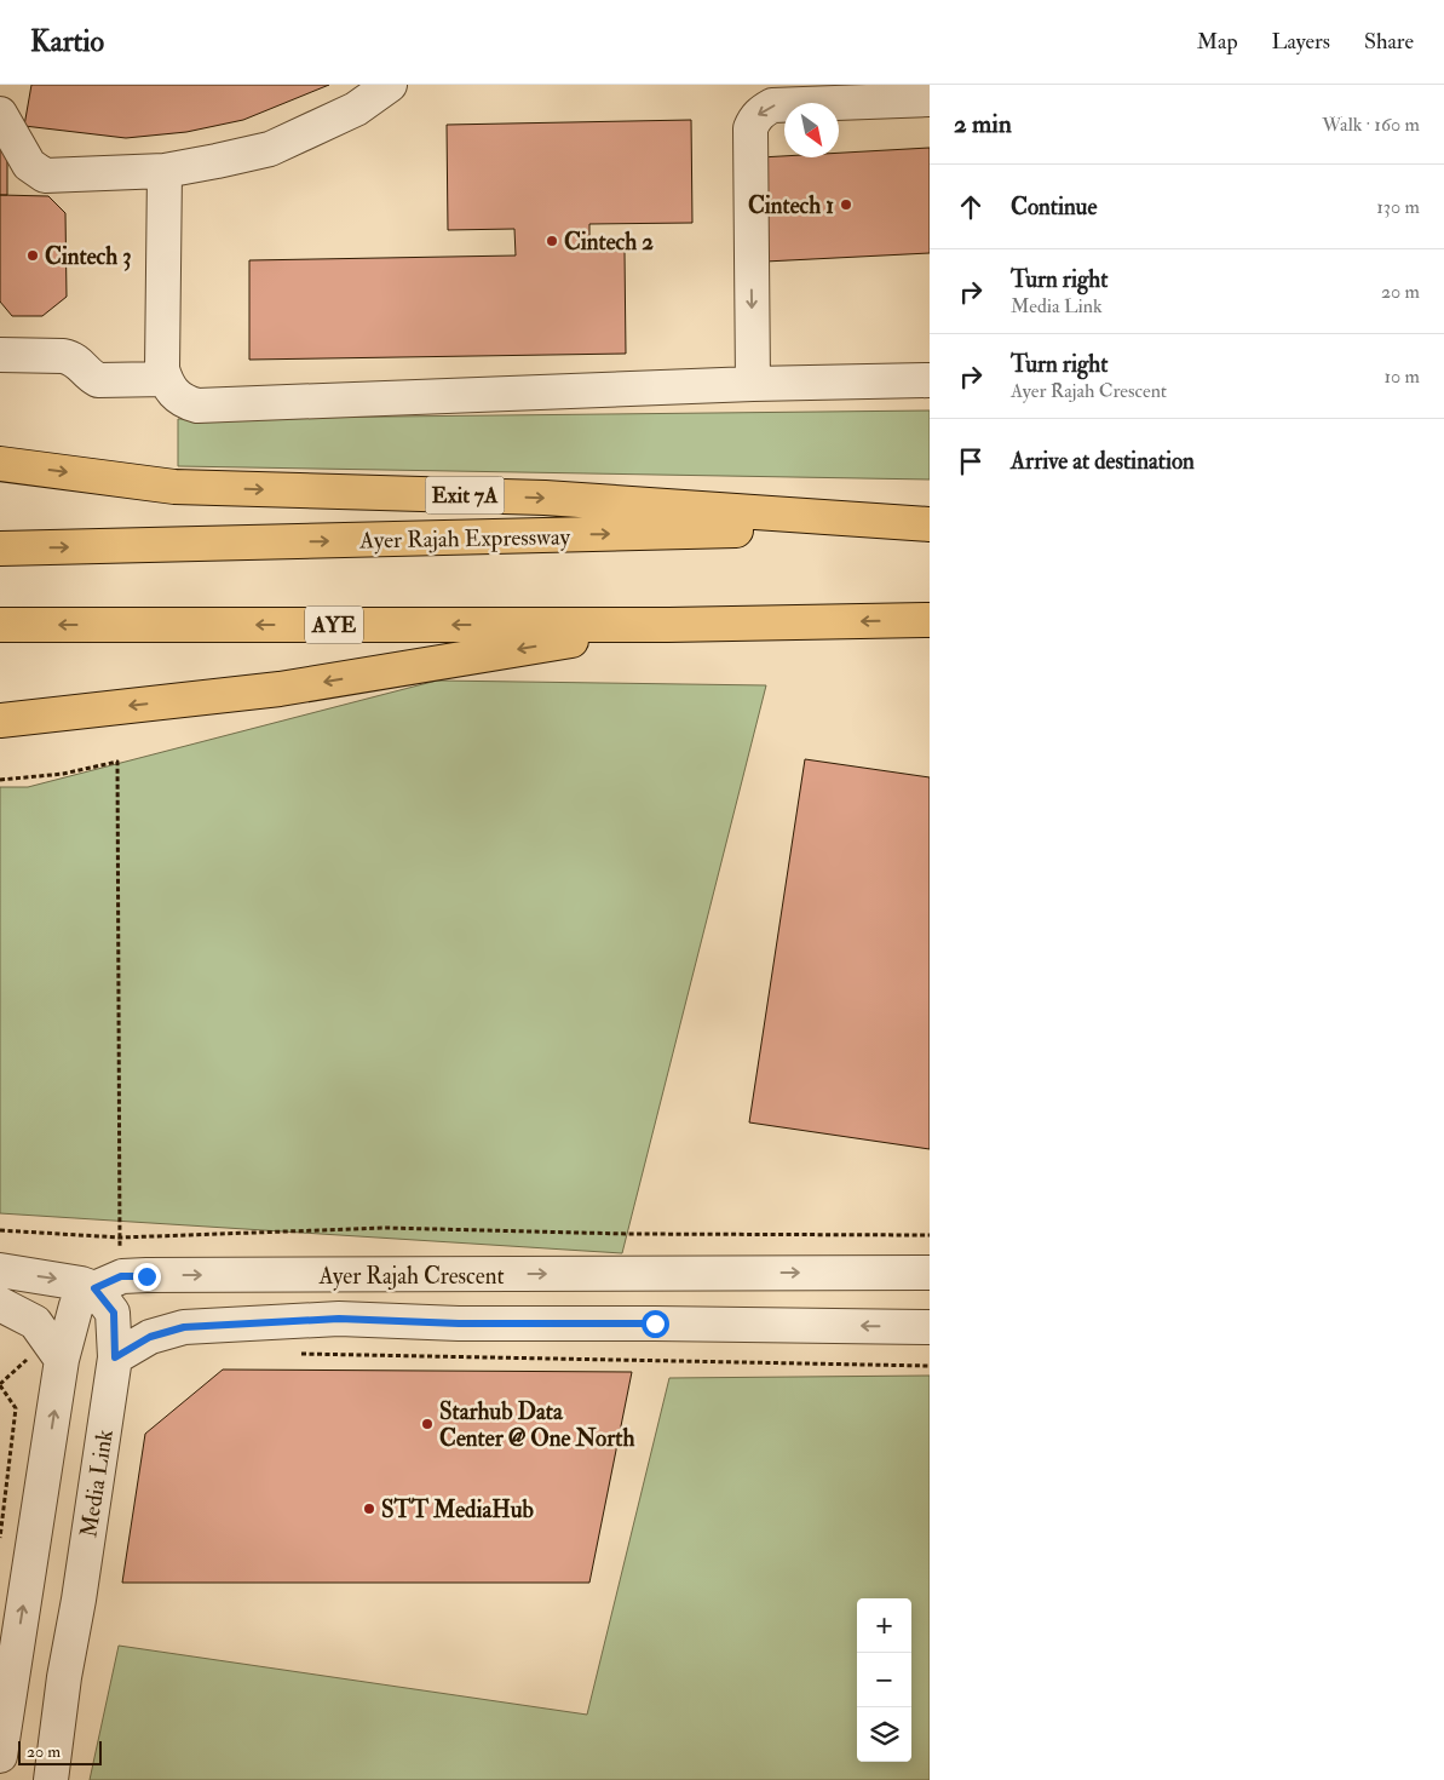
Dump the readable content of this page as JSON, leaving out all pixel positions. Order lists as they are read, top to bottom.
{
  "streets": {
    "highway": ["Exit 7A", "Ayer Rajah Expressway", "AYE"],
    "street": ["Ayer Rajah Crescent", "Media Link"]
  },
  "crossings": [
    ["Exit 7A", "Ayer Rajah Expressway"],
    ["Ayer Rajah Crescent", "Media Link"]
  ],
  "places": [
    "Cintech 1",
    "Cintech 2",
    "Cintech 3",
    "Starhub Data Center @ One North",
    "STT MediaHub"
  ],
  "scale_bar": "20 m",
  "north": "bottom right",
  "page": {
    "header": "Kartio",
    "nav": ["Map", "Layers", "Share"],
    "heading": ["2 min", "Walk · 160 m"],
    "list": [
      ["Continue", "130 m"],
      ["Turn right", "Media Link", "20 m"],
      ["Turn right", "Ayer Rajah Crescent", "10 m"],
      "Arrive at destination"
    ],
    "map_buttons": ["+", "−"],
    "scale": "20 m"
  }
}
